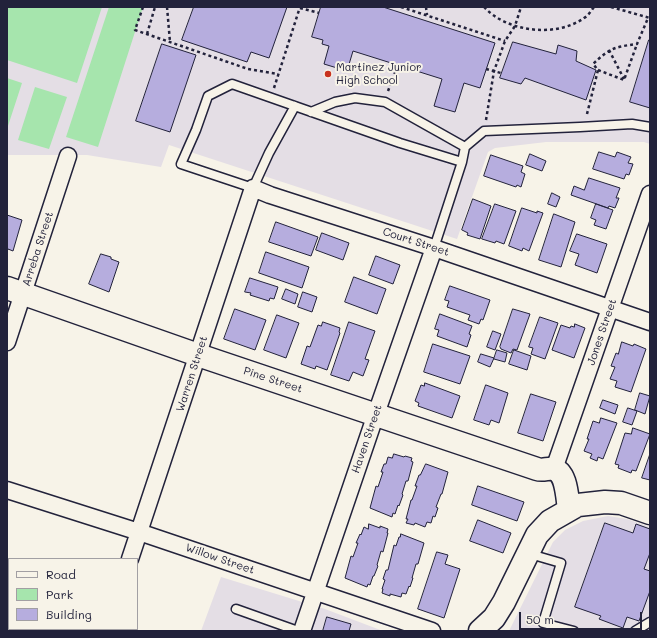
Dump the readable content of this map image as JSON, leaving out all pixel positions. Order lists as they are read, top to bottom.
{
  "streets": {
    "street": [
      "Court Street",
      "Arreba Street",
      "Jones Street",
      "Warren Street",
      "Pine Street",
      "Haven Street",
      "Willow Street"
    ]
  },
  "crossings": [
    ["Court Street", "Jones Street"],
    ["Court Street", "Warren Street"],
    ["Court Street", "Haven Street"],
    ["Arreba Street", "Pine Street"],
    ["Jones Street", "Pine Street"],
    ["Warren Street", "Pine Street"],
    ["Warren Street", "Willow Street"],
    ["Pine Street", "Haven Street"],
    ["Haven Street", "Willow Street"]
  ],
  "places": ["Martinez Junior High School"],
  "legend": ["Road", "Park", "Building"],
  "scale_bar": "50 m"
}
